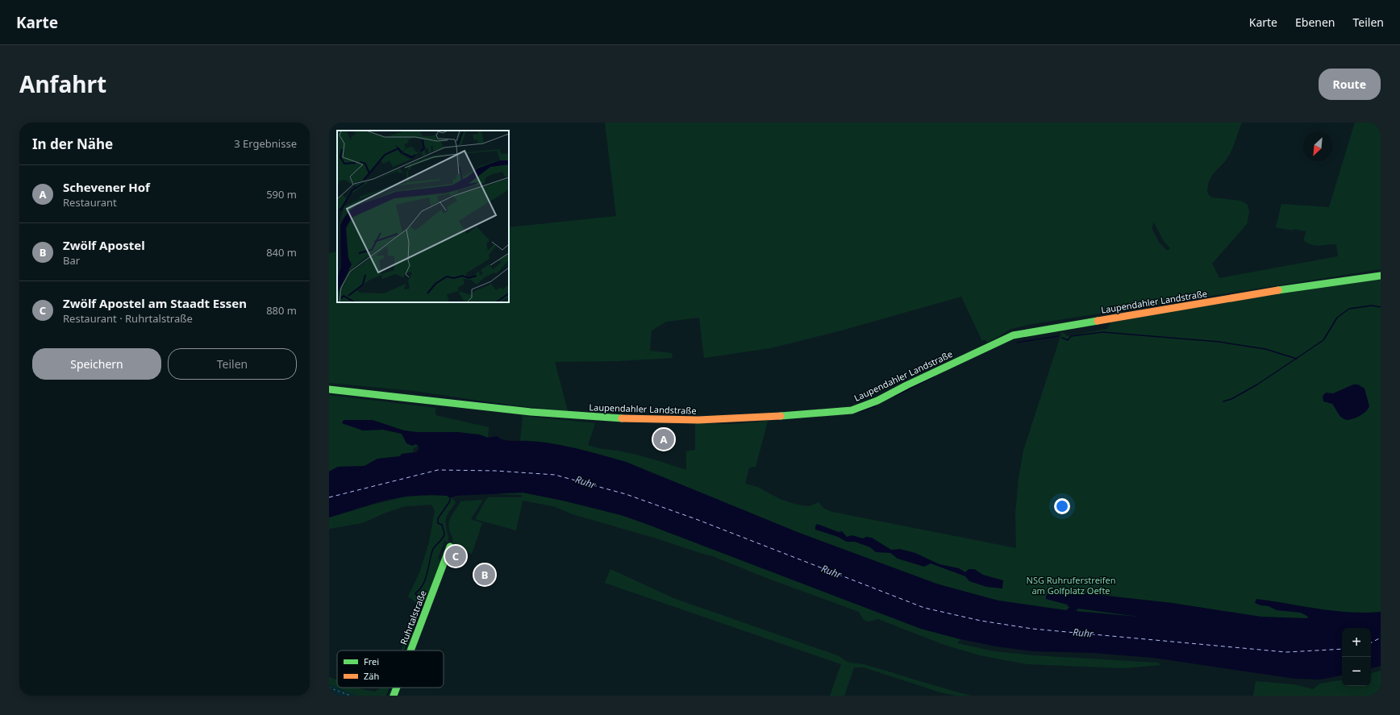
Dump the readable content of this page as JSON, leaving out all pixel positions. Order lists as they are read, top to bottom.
{
  "streets": {
    "main road": ["Laupendahler Landstraße", "Ruhrtalstraße"]
  },
  "water": ["Ruhr"],
  "parks": ["NSG Ruhruferstreifen am Golfplatz Oefte"],
  "legend": ["Frei", "Zäh"],
  "north": "bottom left",
  "page": {
    "header": "Karte",
    "nav": ["Karte", "Ebenen", "Teilen"],
    "title": "Anfahrt",
    "buttons": [
      "Route",
      ["Speichern", "Teilen"]
    ],
    "heading": ["In der Nähe", "3 Ergebnisse"],
    "list": [
      {
        "mark": "A",
        "name": "Schevener Hof",
        "note": "Restaurant",
        "value": "590 m"
      },
      {
        "mark": "B",
        "name": "Zwölf Apostel",
        "note": "Bar",
        "value": "840 m"
      },
      {
        "mark": "C",
        "name": "Zwölf Apostel am Staadt Essen",
        "note": "Restaurant · Ruhrtalstraße",
        "value": "880 m"
      }
    ],
    "pins": ["A", "C", "B"],
    "map_buttons": ["+", "−"]
  }
}
